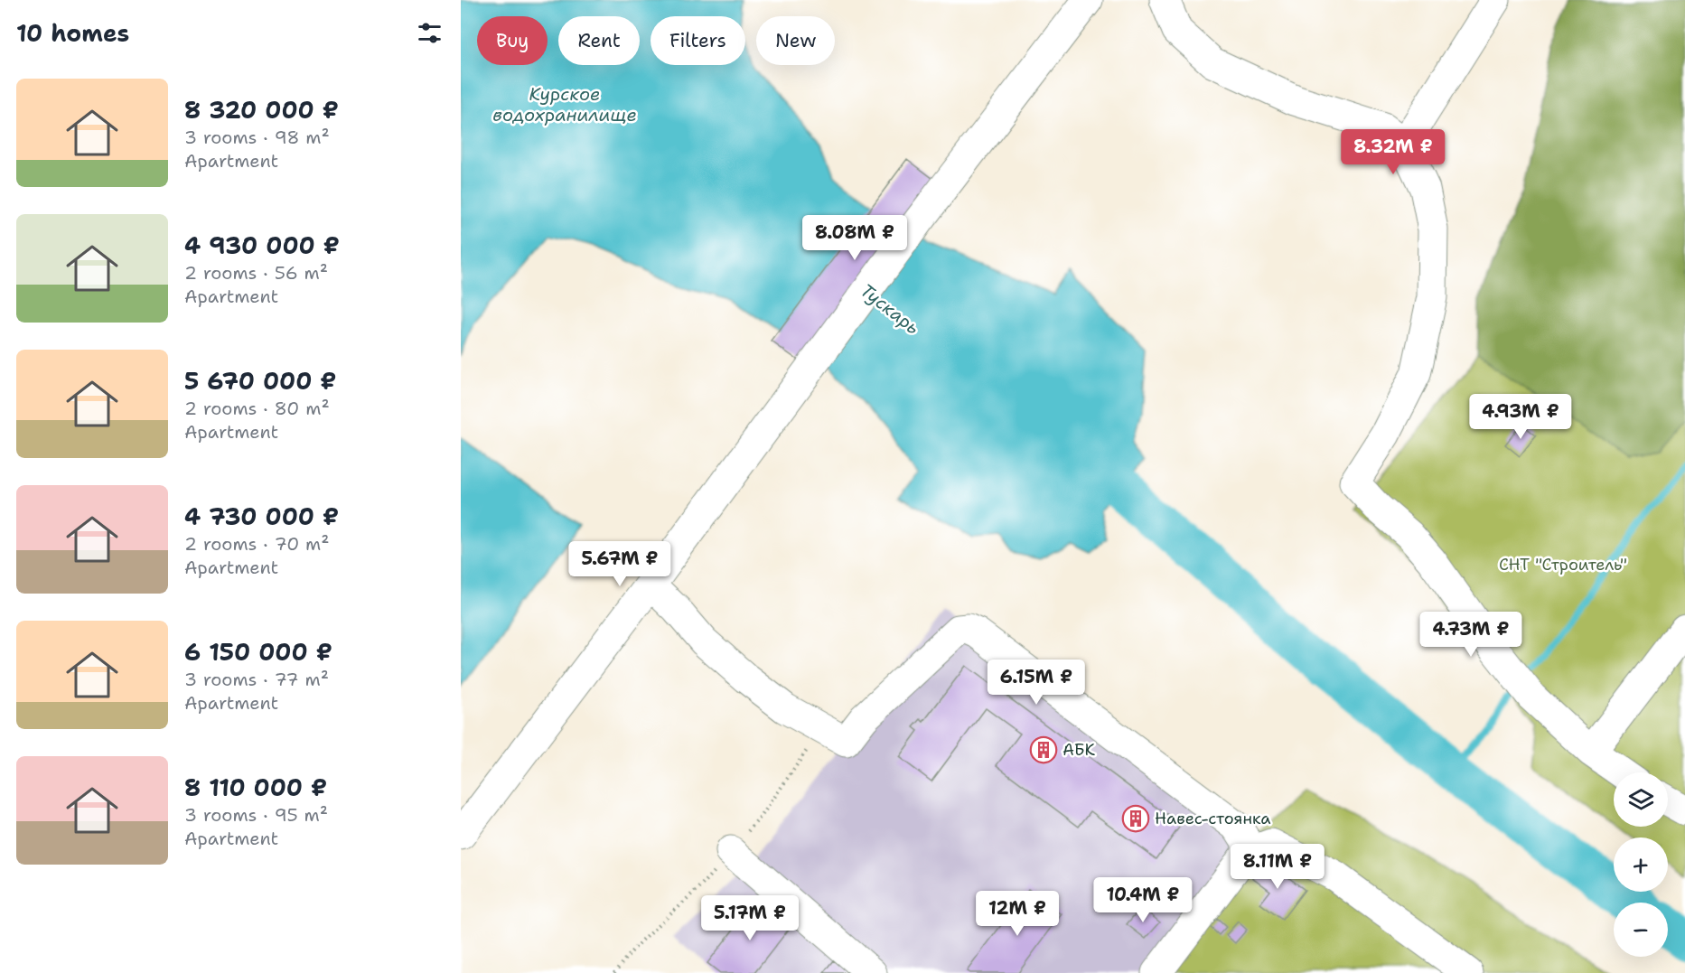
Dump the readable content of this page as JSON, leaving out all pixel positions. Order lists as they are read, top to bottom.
{
  "water": ["Курское водохранилище", "Тускарь"],
  "parks": ["СНТ \"Строитель\""],
  "places": {
    "building": ["АБК", "Навес-стоянка"]
  },
  "page": {
    "heading": "10 homes",
    "chip": [
      "Buy",
      "Rent",
      "Filters",
      "New"
    ],
    "list": [
      {
        "name": "8 320 000 ₽",
        "note": "3 rooms · 98 m² · Apartment"
      },
      {
        "name": "4 930 000 ₽",
        "note": "2 rooms · 56 m² · Apartment"
      },
      {
        "name": "5 670 000 ₽",
        "note": "2 rooms · 80 m² · Apartment"
      },
      {
        "name": "4 730 000 ₽",
        "note": "2 rooms · 70 m² · Apartment"
      },
      {
        "name": "6 150 000 ₽",
        "note": "3 rooms · 77 m² · Apartment"
      },
      {
        "name": "8 110 000 ₽",
        "note": "3 rooms · 95 m² · Apartment"
      }
    ],
    "price": [
      "8.32M ₽",
      "8.08M ₽",
      "4.93M ₽",
      "5.67M ₽",
      "4.73M ₽",
      "6.15M ₽",
      "8.11M ₽",
      "10.4M ₽",
      "12M ₽",
      "5.17M ₽"
    ],
    "map_buttons": ["+", "−"]
  }
}
